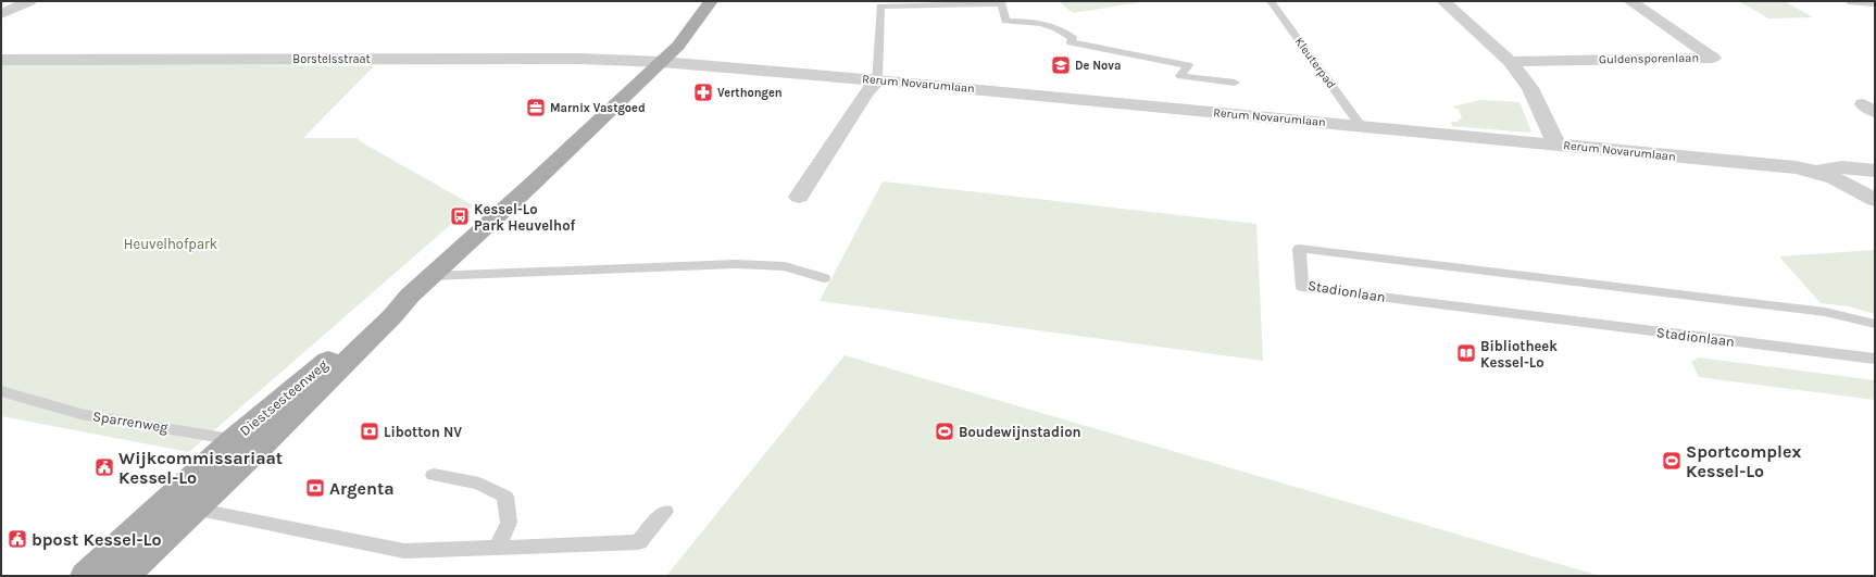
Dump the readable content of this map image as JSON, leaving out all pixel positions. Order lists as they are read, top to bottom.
{
  "streets": {
    "main road": ["Diestsesteenweg"],
    "street": ["Borstelsstraat", "Guldensporenlaan", "Rerum Novarumlaan"],
    "lane": ["Kleuterpad", "Stadionlaan", "Sparrenweg"]
  },
  "crossings": [
    ["Borstelsstraat", "Rerum Novarumlaan"],
    ["Borstelsstraat", "Diestsesteenweg"],
    ["Kleuterpad", "Rerum Novarumlaan"],
    ["Rerum Novarumlaan", "Diestsesteenweg"],
    ["Diestsesteenweg", "Sparrenweg"]
  ],
  "parks": ["Heuvelhofpark"],
  "places": {
    "school or university": ["De Nova"],
    "pharmacy": ["Verthongen"],
    "office": ["Marnix Vastgoed"],
    "bus stop": ["Kessel-Lo Park Heuvelhof"],
    "library": ["Bibliotheek Kessel-Lo"],
    "bank": ["Libotton NV", "Argenta"],
    "sports": ["Boudewijnstadion", "Sportcomplex Kessel-Lo"],
    "public building": ["Wijkcommissariaat Kessel-Lo", "bpost Kessel-Lo"]
  }
}
